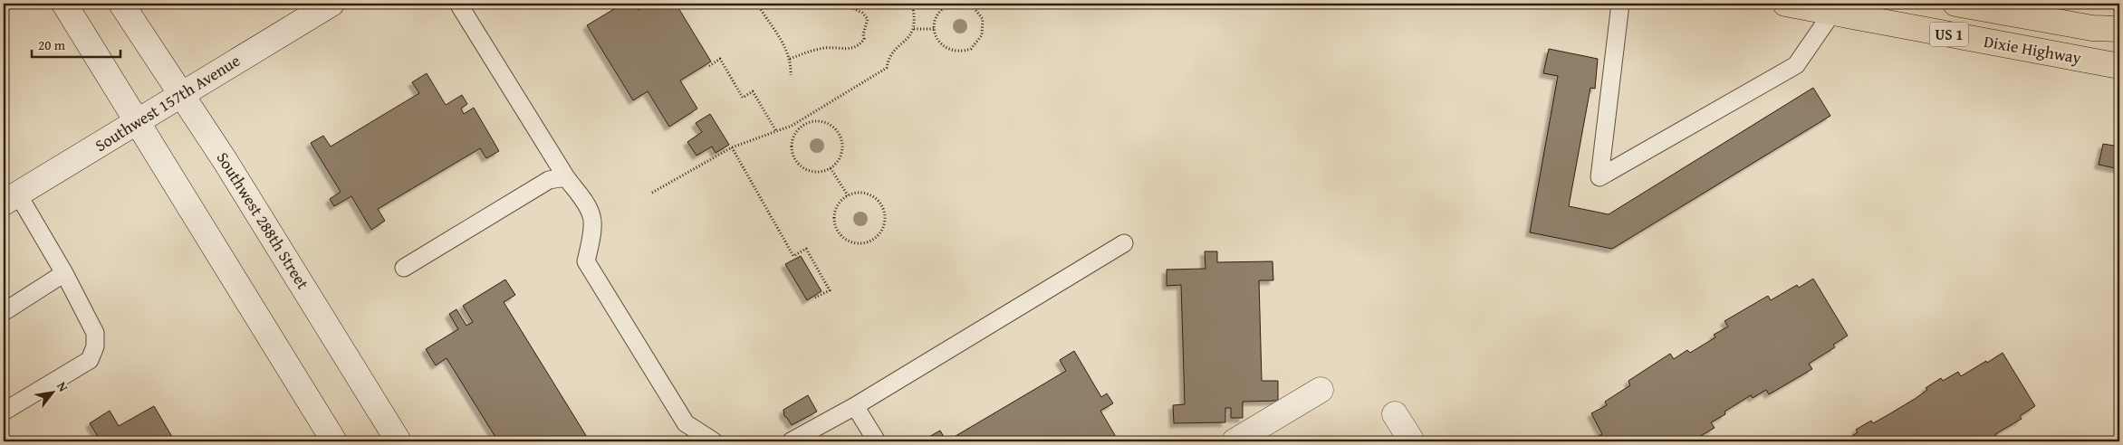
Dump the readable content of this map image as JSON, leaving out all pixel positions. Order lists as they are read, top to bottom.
{
  "streets": {
    "highway": ["US 1", "Dixie Highway"],
    "main road": ["Southwest 157th Avenue", "Southwest 288th Street"]
  },
  "crossings": [
    ["Southwest 157th Avenue", "Southwest 288th Street"]
  ],
  "scale_bar": "20 m",
  "north": "top right"
}
